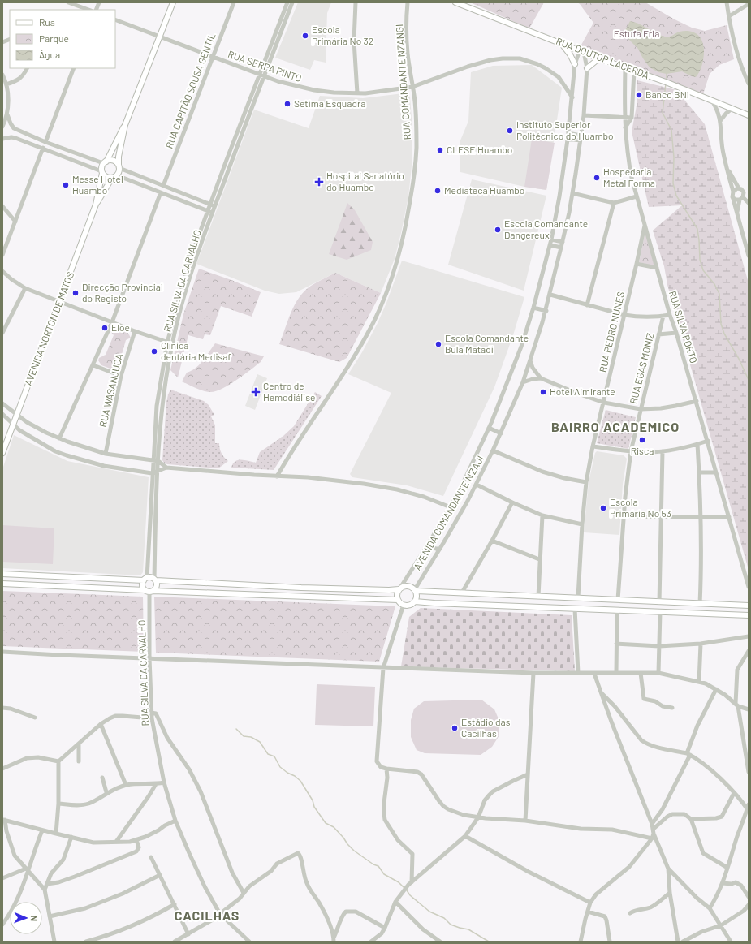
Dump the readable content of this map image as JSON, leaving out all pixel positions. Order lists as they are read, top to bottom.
{
  "streets": {
    "main road": ["RUA DOUTOR LACERDA", "AVENIDA NORTON DE MATOS"],
    "street": [
      "RUA SERPA PINTO",
      "RUA COMANDANTE NZANGI",
      "RUA CAPITÃO SOUSA GENTIL",
      "RUA SILVA DA CARVALHO",
      "RUA SILVA PORTO",
      "RUA PEDRO NUNES",
      "RUA EGAS MONIZ",
      "RUA WASANJUCA",
      "AVENIDA COMANDANTE N'ZAJI"
    ]
  },
  "crossings": [
    ["RUA DOUTOR LACERDA", "RUA SILVA PORTO"],
    ["RUA DOUTOR LACERDA", "AVENIDA COMANDANTE N'ZAJI"],
    ["RUA SERPA PINTO", "RUA COMANDANTE NZANGI"],
    ["RUA SERPA PINTO", "RUA CAPITÃO SOUSA GENTIL"],
    ["RUA SERPA PINTO", "RUA SILVA DA CARVALHO"],
    ["RUA SERPA PINTO", "AVENIDA COMANDANTE N'ZAJI"],
    ["RUA SILVA PORTO", "RUA PEDRO NUNES"]
  ],
  "districts": ["BAIRRO ACADEMICO", "CACILHAS"],
  "parks": ["Estufa Fria"],
  "places": {
    "other": [
      "Escola Primária No 32",
      "Banco BNI",
      "Setima Esquadra",
      "Instituto Superior Politécnico do Huambo",
      "CLESE Huambo",
      "Hospedaria Metal Forma",
      "Messe Hotel Huambo",
      "Mediateca Huambo",
      "Escola Comandante Dangereux",
      "Direcção Provincial do Registo",
      "Eloe",
      "Escola Comandante Bula Matadi",
      "Clínica dentária Medisaf",
      "Hotel Almirante",
      "Risca",
      "Escola Primária No 53",
      "Estádio das Cacilhas"
    ],
    "health": ["Hospital Sanatório do Huambo", "Centro de Hemodiálise"]
  },
  "legend": ["Rua", "Parque", "Água"],
  "north": "right"
}
